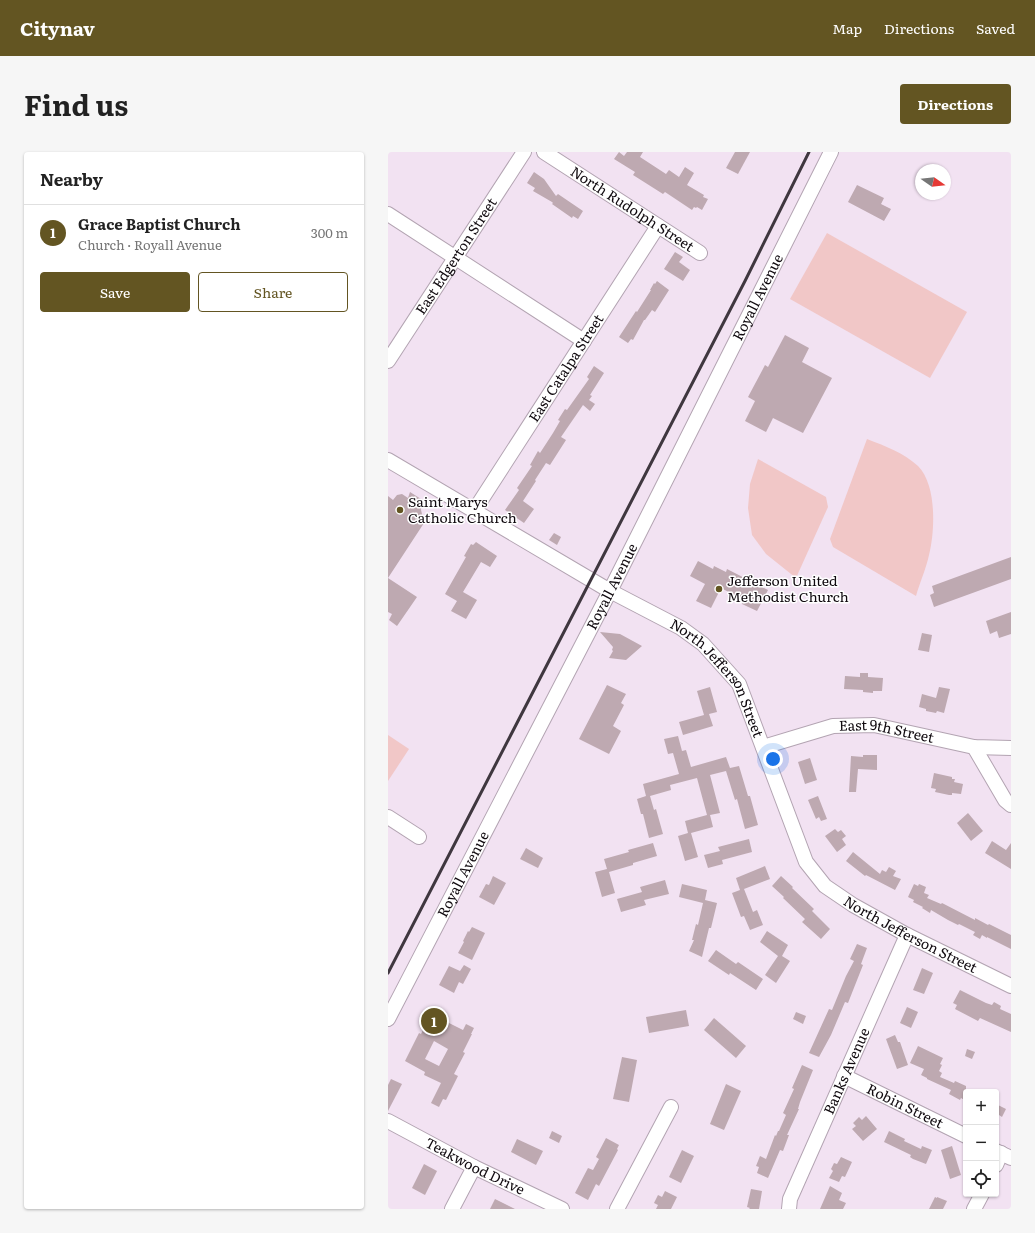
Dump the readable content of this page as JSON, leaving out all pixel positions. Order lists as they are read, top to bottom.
{
  "streets": {
    "street": [
      "North Rudolph Street",
      "East Edgerton Street",
      "Royall Avenue",
      "East Catalpa Street",
      "North Jefferson Street",
      "East 9th Street",
      "Banks Avenue",
      "Robin Street",
      "Teakwood Drive"
    ]
  },
  "crossings": [
    ["North Rudolph Street", "East Catalpa Street"],
    ["Royall Avenue", "North Jefferson Street"],
    ["East Catalpa Street", "North Jefferson Street"],
    ["North Jefferson Street", "East 9th Street"],
    ["North Jefferson Street", "Banks Avenue"],
    ["Banks Avenue", "Robin Street"]
  ],
  "places": ["Saint Marys Catholic Church", "Jefferson United Methodist Church"],
  "north": "right",
  "page": {
    "header": "Citynav",
    "nav": ["Map", "Directions", "Saved"],
    "title": "Find us",
    "buttons": [
      "Directions",
      ["Save", "Share"]
    ],
    "heading": "Nearby",
    "list": [
      {
        "mark": "1",
        "name": "Grace Baptist Church",
        "note": "Church · Royall Avenue",
        "value": "300 m"
      }
    ],
    "pins": "1",
    "map_buttons": ["+", "−"]
  }
}
